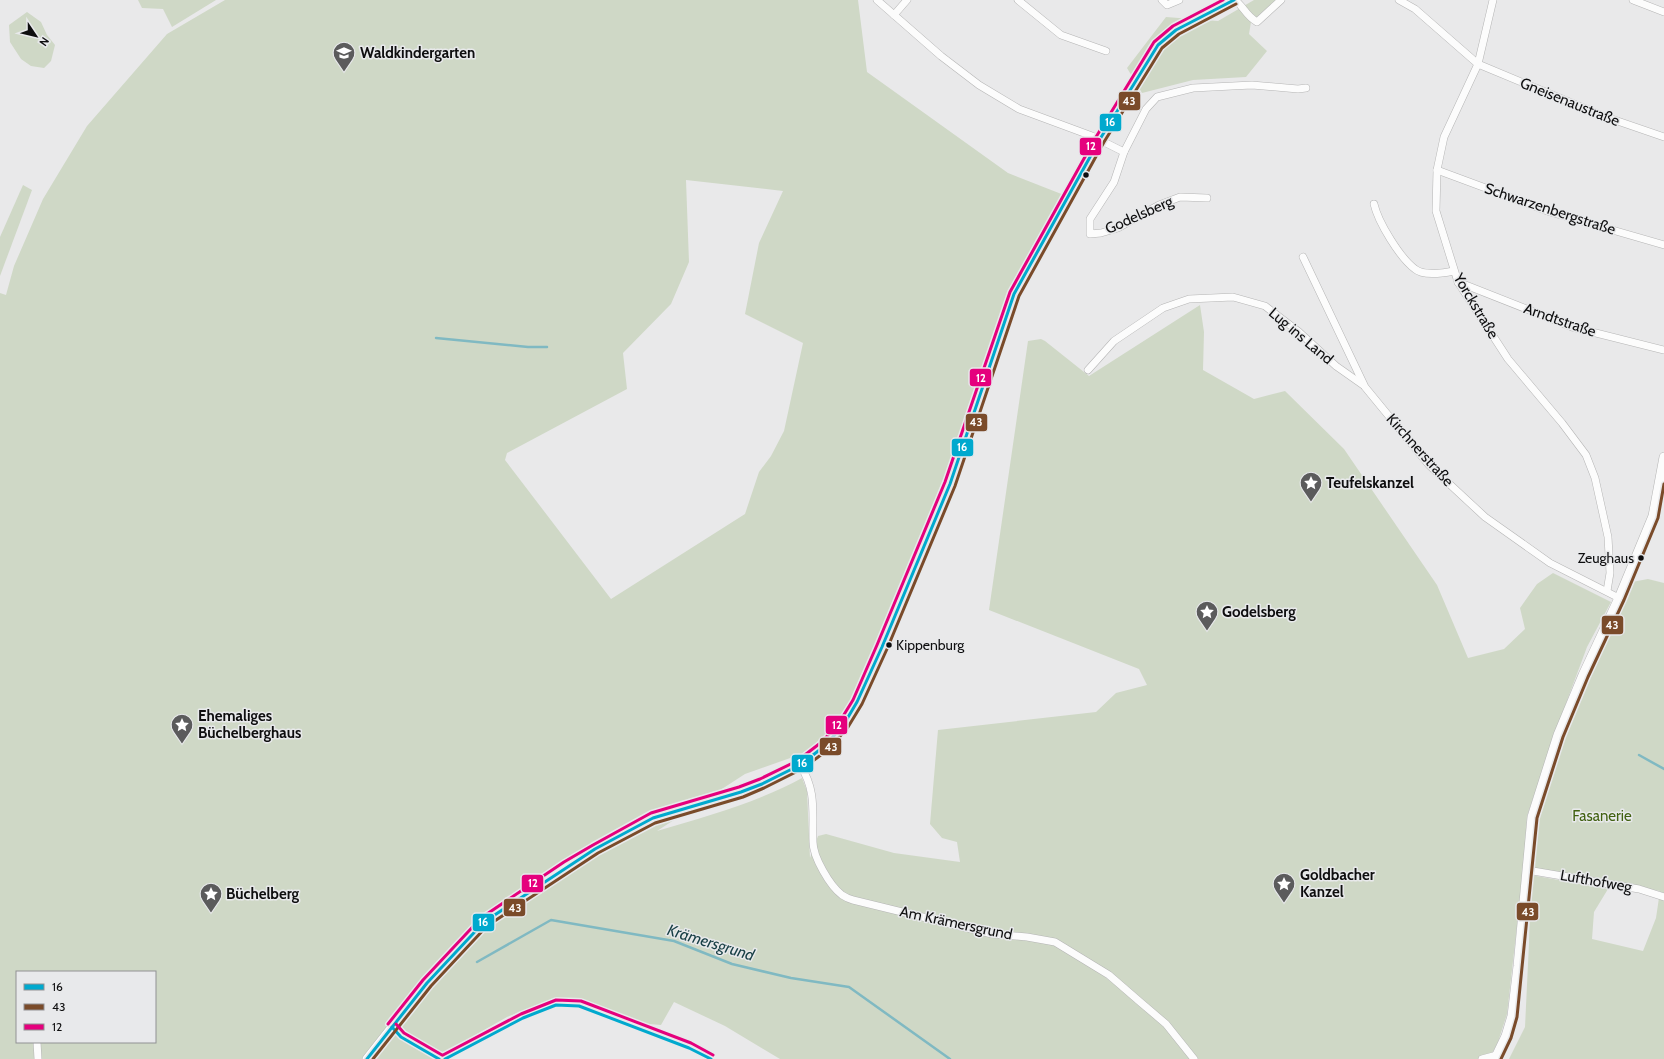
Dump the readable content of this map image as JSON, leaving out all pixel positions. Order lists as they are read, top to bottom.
{
  "streets": {
    "street": [
      "Gneisenaustraße",
      "Schwarzenbergstraße",
      "Godelsberg",
      "Yorckstraße",
      "Arndtstraße",
      "Lug ins Land",
      "Kirchnerstraße",
      "Lufthofweg",
      "Am Krämersgrund"
    ]
  },
  "crossings": [
    ["Gneisenaustraße", "Yorckstraße"],
    ["Schwarzenbergstraße", "Yorckstraße"],
    ["Yorckstraße", "Arndtstraße"],
    ["Yorckstraße", "Kirchnerstraße"],
    ["Lug ins Land", "Kirchnerstraße"]
  ],
  "water": ["Krämersgrund"],
  "parks": ["Fasanerie"],
  "places": {
    "school or university": ["Waldkindergarten"],
    "place": [
      "Teufelskanzel",
      "Godelsberg",
      "Ehemaliges Büchelberghaus",
      "Goldbacher Kanzel",
      "Büchelberg"
    ],
    "other": ["Zeughaus", "Kippenburg"]
  },
  "lines": ["transit line 16", "transit line 12", "transit line 43"],
  "legend": ["16", "43", "12"],
  "north": "bottom right"
}
